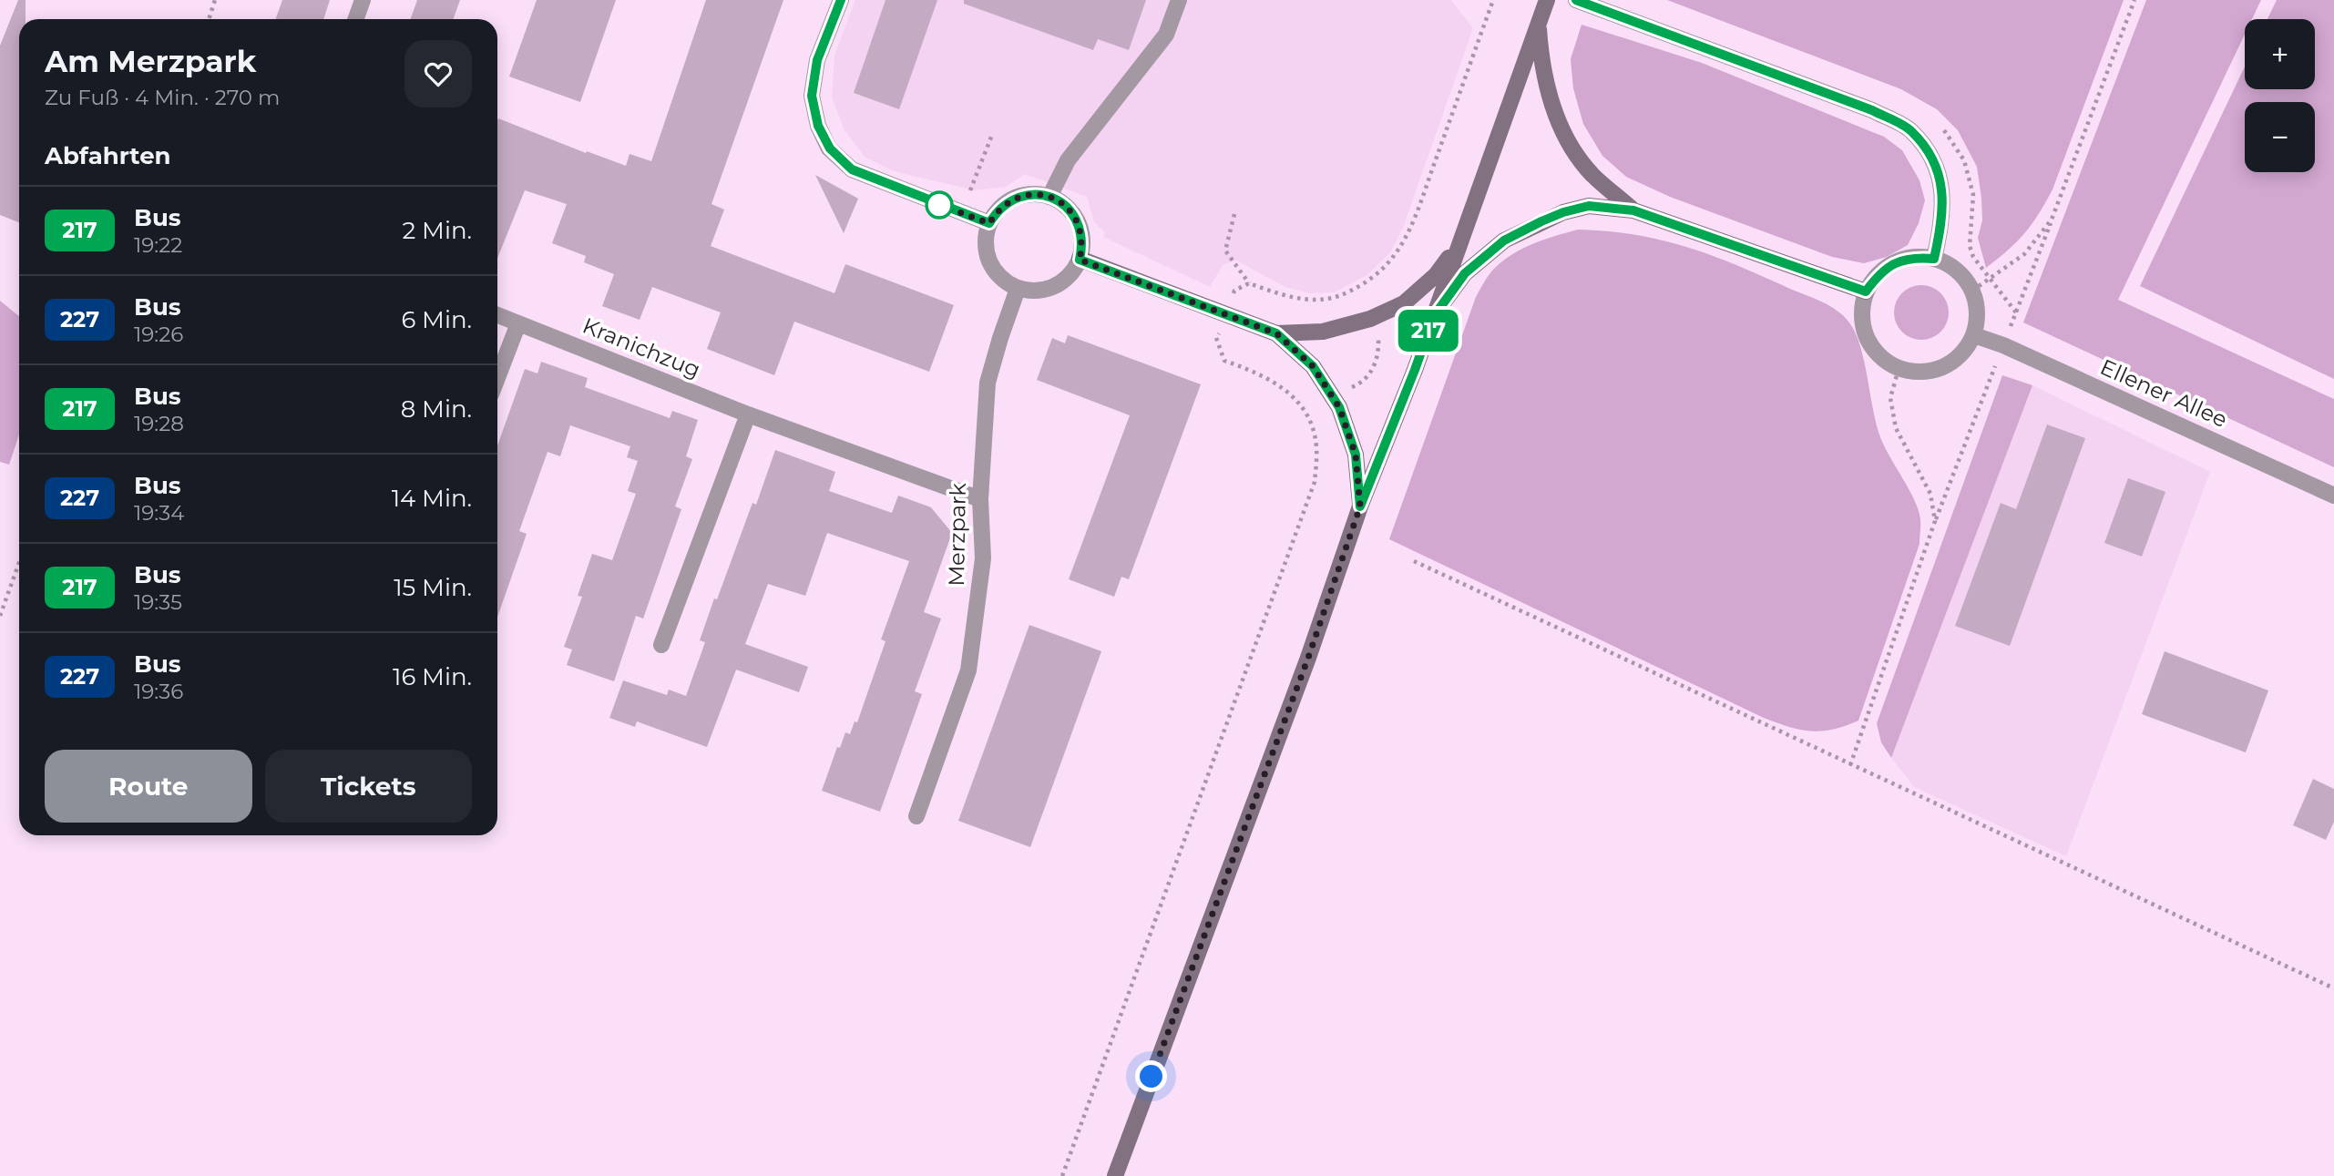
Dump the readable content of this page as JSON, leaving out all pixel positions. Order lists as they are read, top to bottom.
{
  "streets": {
    "street": ["Kranichzug", "Ellener Allee", "Merzpark"]
  },
  "crossings": [
    ["Kranichzug", "Merzpark"]
  ],
  "lines": ["bus line 217"],
  "page": {
    "on_map": "217",
    "map_buttons": ["+", "−"],
    "heading": [
      ["Am Merzpark", "Zu Fuß · 4 Min. · 270 m"],
      "Abfahrten"
    ],
    "list": [
      {
        "mark": "217",
        "name": "Bus",
        "note": "19:22",
        "value": "2 Min."
      },
      {
        "mark": "227",
        "name": "Bus",
        "note": "19:26",
        "value": "6 Min."
      },
      {
        "mark": "217",
        "name": "Bus",
        "note": "19:28",
        "value": "8 Min."
      },
      {
        "mark": "227",
        "name": "Bus",
        "note": "19:34",
        "value": "14 Min."
      },
      {
        "mark": "217",
        "name": "Bus",
        "note": "19:35",
        "value": "15 Min."
      },
      {
        "mark": "227",
        "name": "Bus",
        "note": "19:36",
        "value": "16 Min."
      }
    ],
    "buttons": ["Route", "Tickets"]
  }
}
